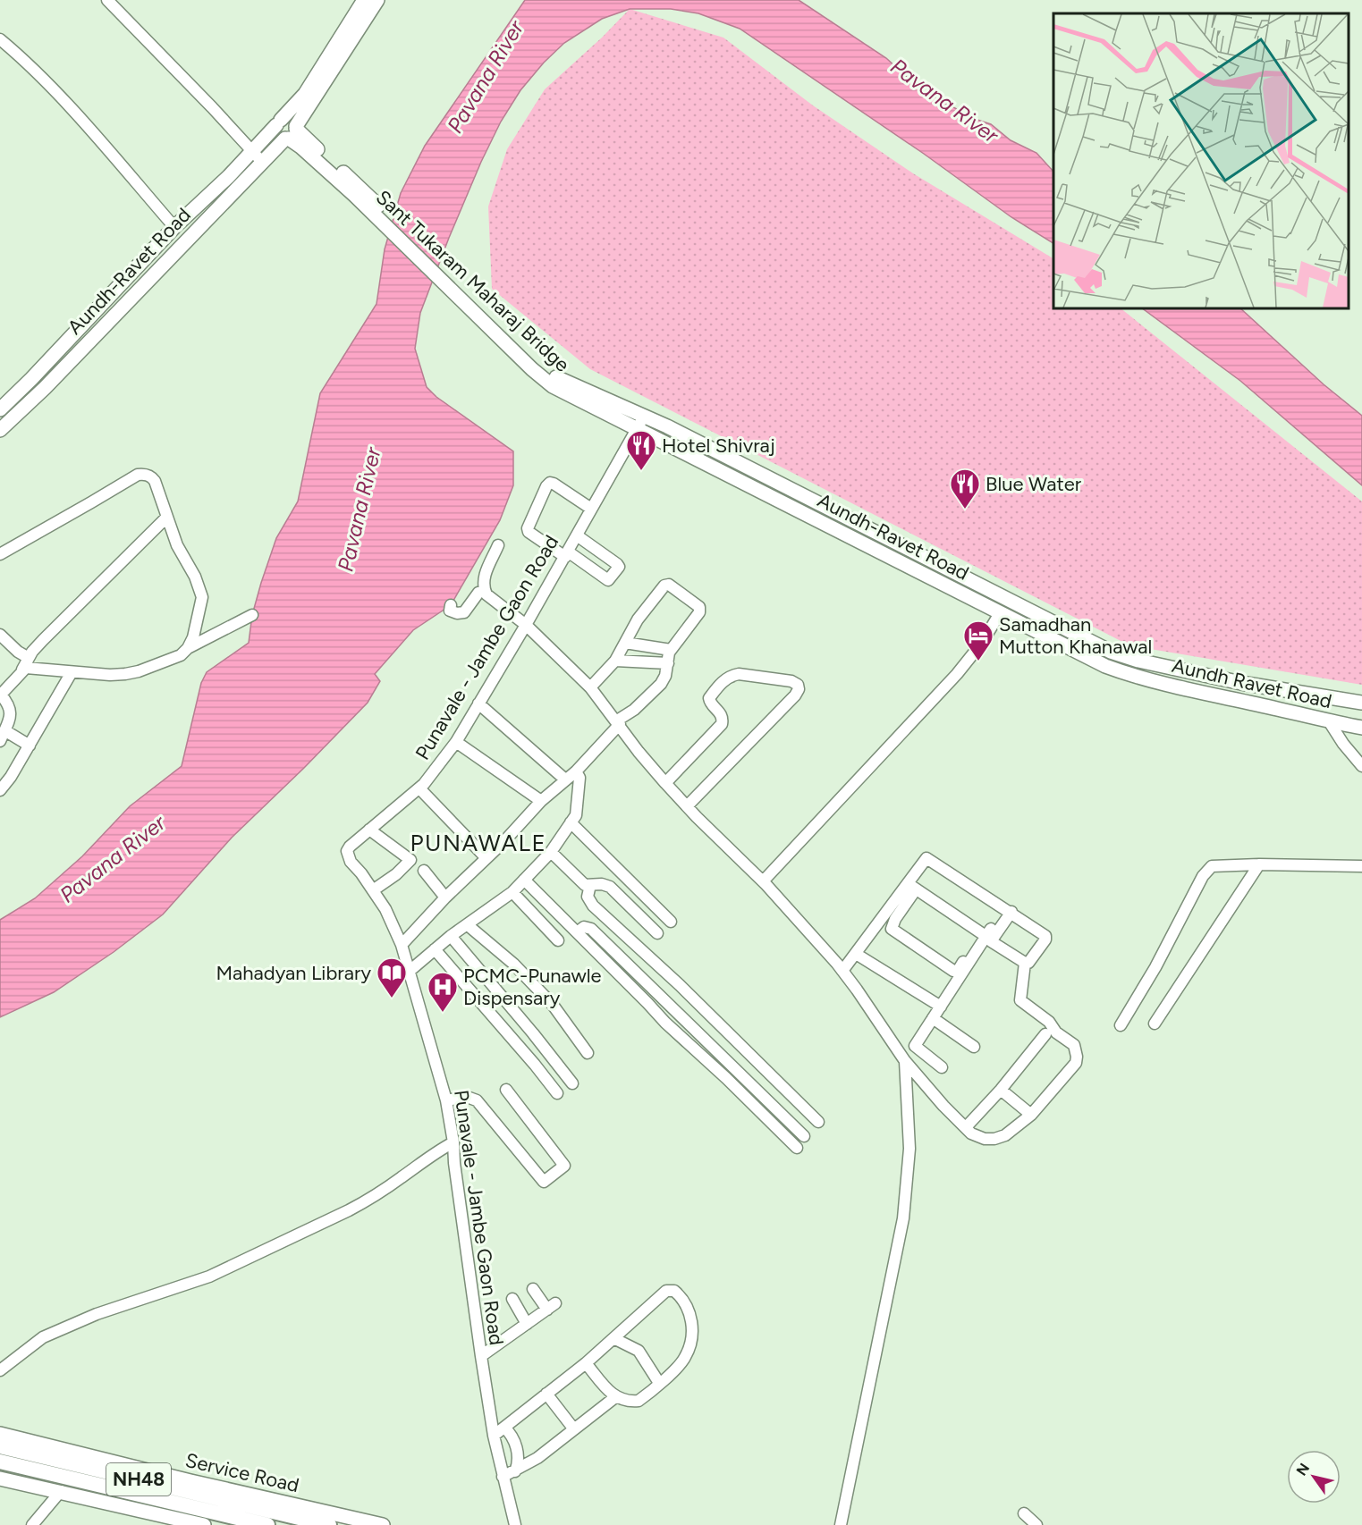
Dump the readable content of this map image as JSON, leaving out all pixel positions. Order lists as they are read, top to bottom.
{
  "streets": {
    "highway": ["NH48"],
    "main road": [
      "Aundh-Ravet Road",
      "Sant Tukaram Maharaj Bridge",
      "Aundh Ravet Road",
      "Service Road"
    ],
    "street": ["Punavale - Jambe Gaon Road"]
  },
  "crossings": [
    ["Aundh-Ravet Road", "Sant Tukaram Maharaj Bridge"],
    ["Aundh-Ravet Road", "Punavale - Jambe Gaon Road"],
    ["Aundh-Ravet Road", "Aundh Ravet Road"],
    ["Sant Tukaram Maharaj Bridge", "Punavale - Jambe Gaon Road"]
  ],
  "districts": ["PUNAWALE"],
  "water": ["Pavana River"],
  "places": {
    "restaurant": ["Hotel Shivraj", "Blue Water"],
    "hotel": ["Samadhan Mutton Khanawal"],
    "library": ["Mahadyan Library"],
    "hospital": ["PCMC-Punawle Dispensary"]
  },
  "north": "top left"
}
